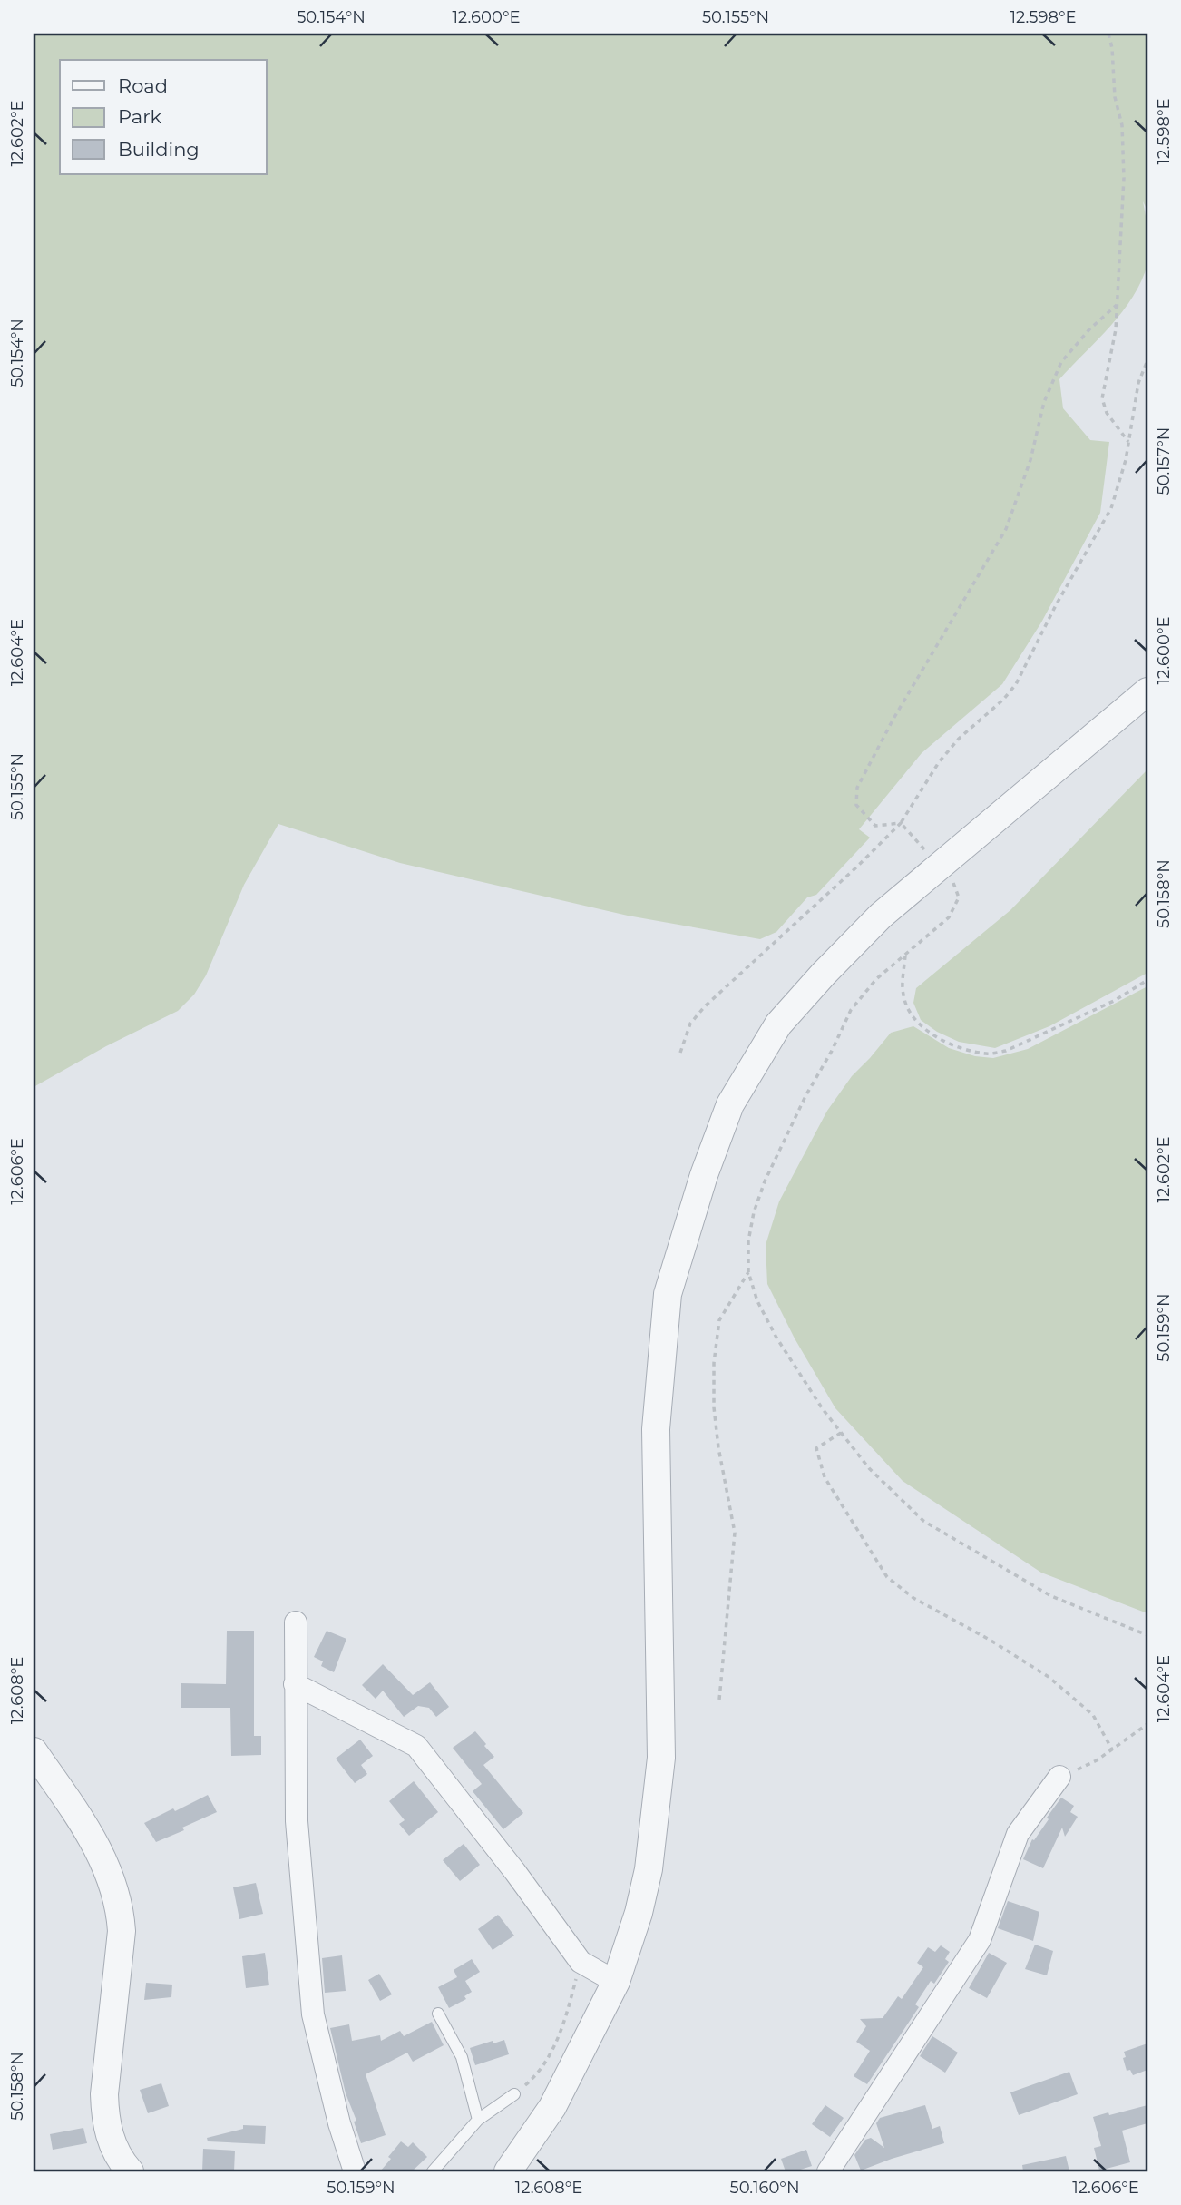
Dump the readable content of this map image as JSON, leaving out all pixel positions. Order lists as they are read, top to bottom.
{
  "legend": ["Road", "Park", "Building"],
  "coordinates": [
    "50.154°N",
    "12.600°E",
    "50.155°N",
    "12.598°E",
    "12.602°E",
    "50.157°N",
    "12.604°E",
    "50.158°N",
    "12.606°E",
    "50.159°N",
    "12.608°E",
    "50.160°N"
  ]
}
